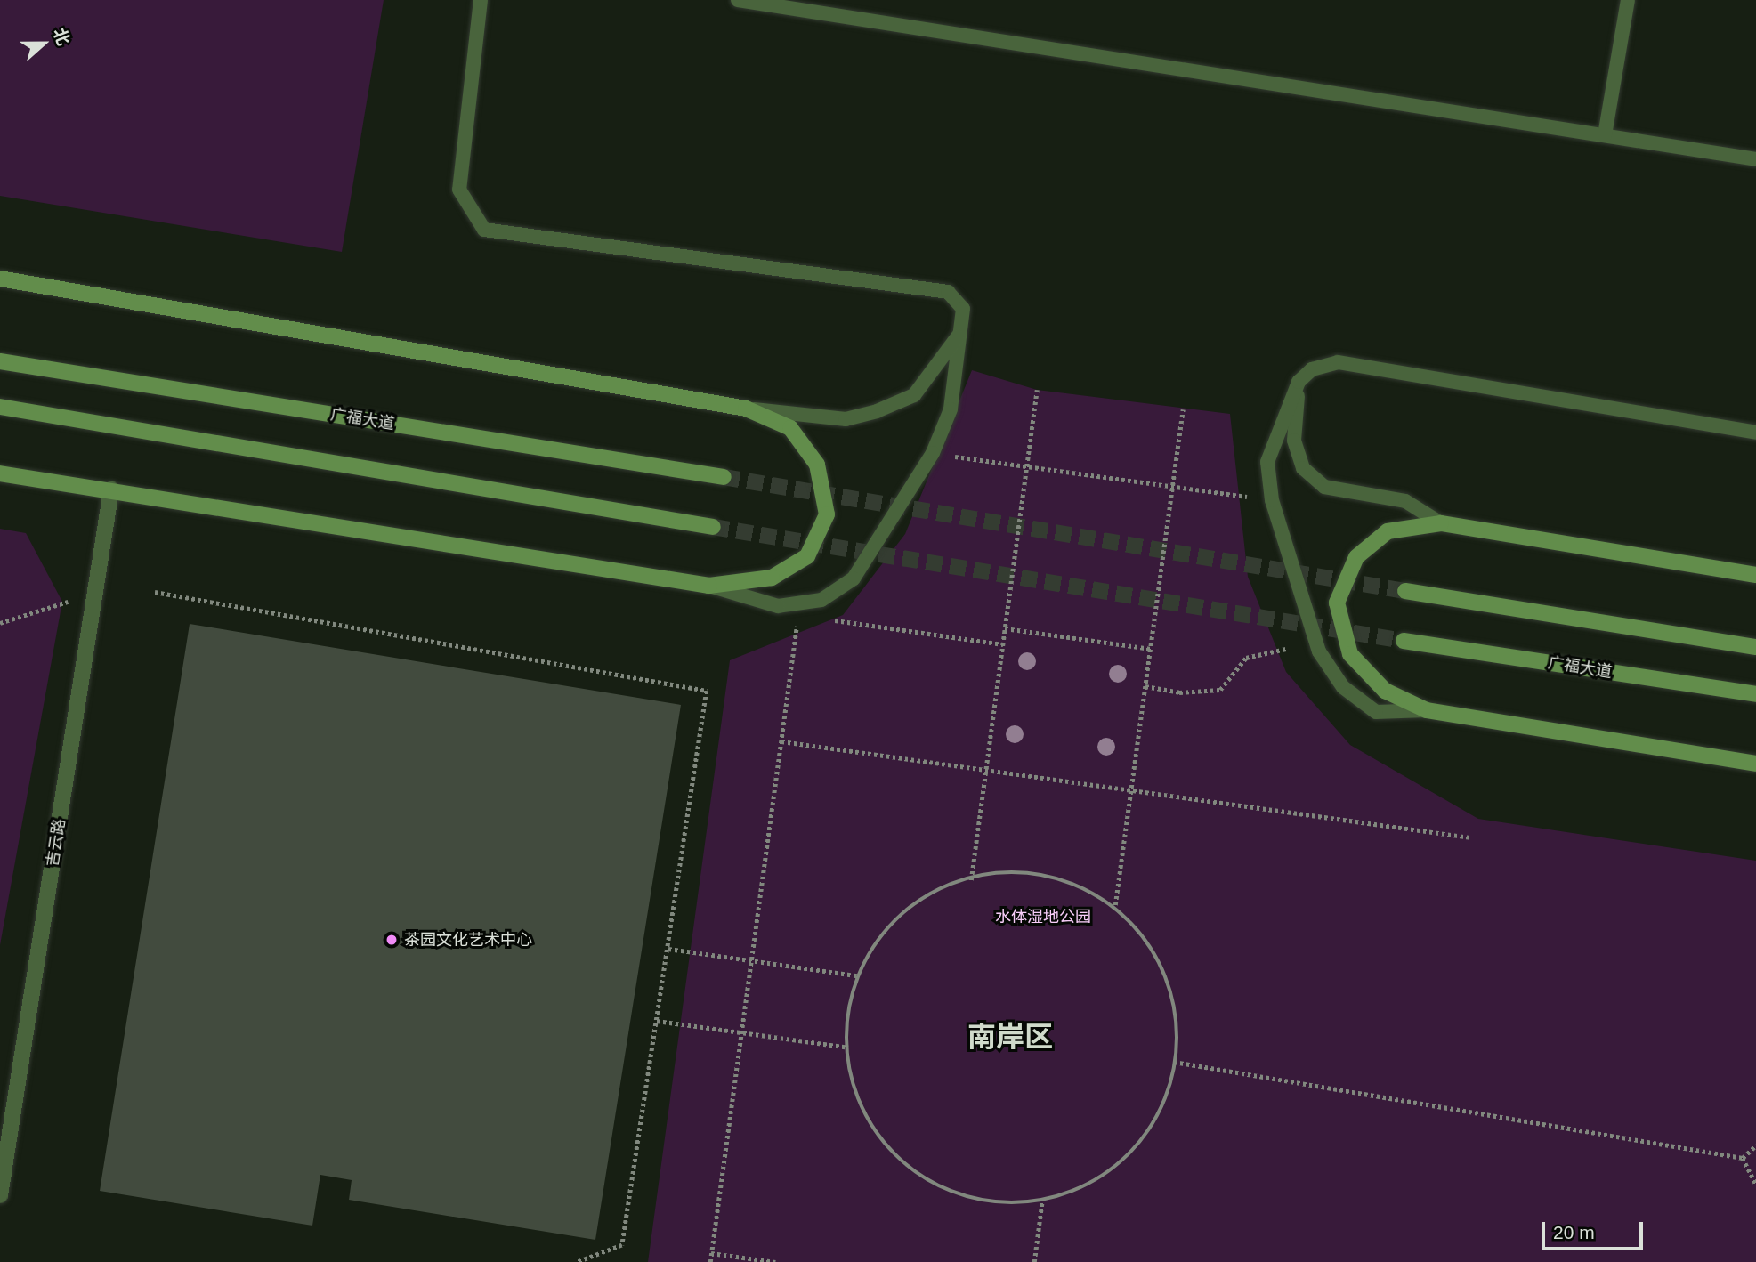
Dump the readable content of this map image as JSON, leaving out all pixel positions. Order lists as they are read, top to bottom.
{
  "streets": {
    "main road": ["广福大道"],
    "street": ["吉云路"]
  },
  "districts": ["南岸区"],
  "parks": ["水体湿地公园"],
  "places": ["茶园文化艺术中心"],
  "scale_bar": "20 m",
  "north": "right"
}
